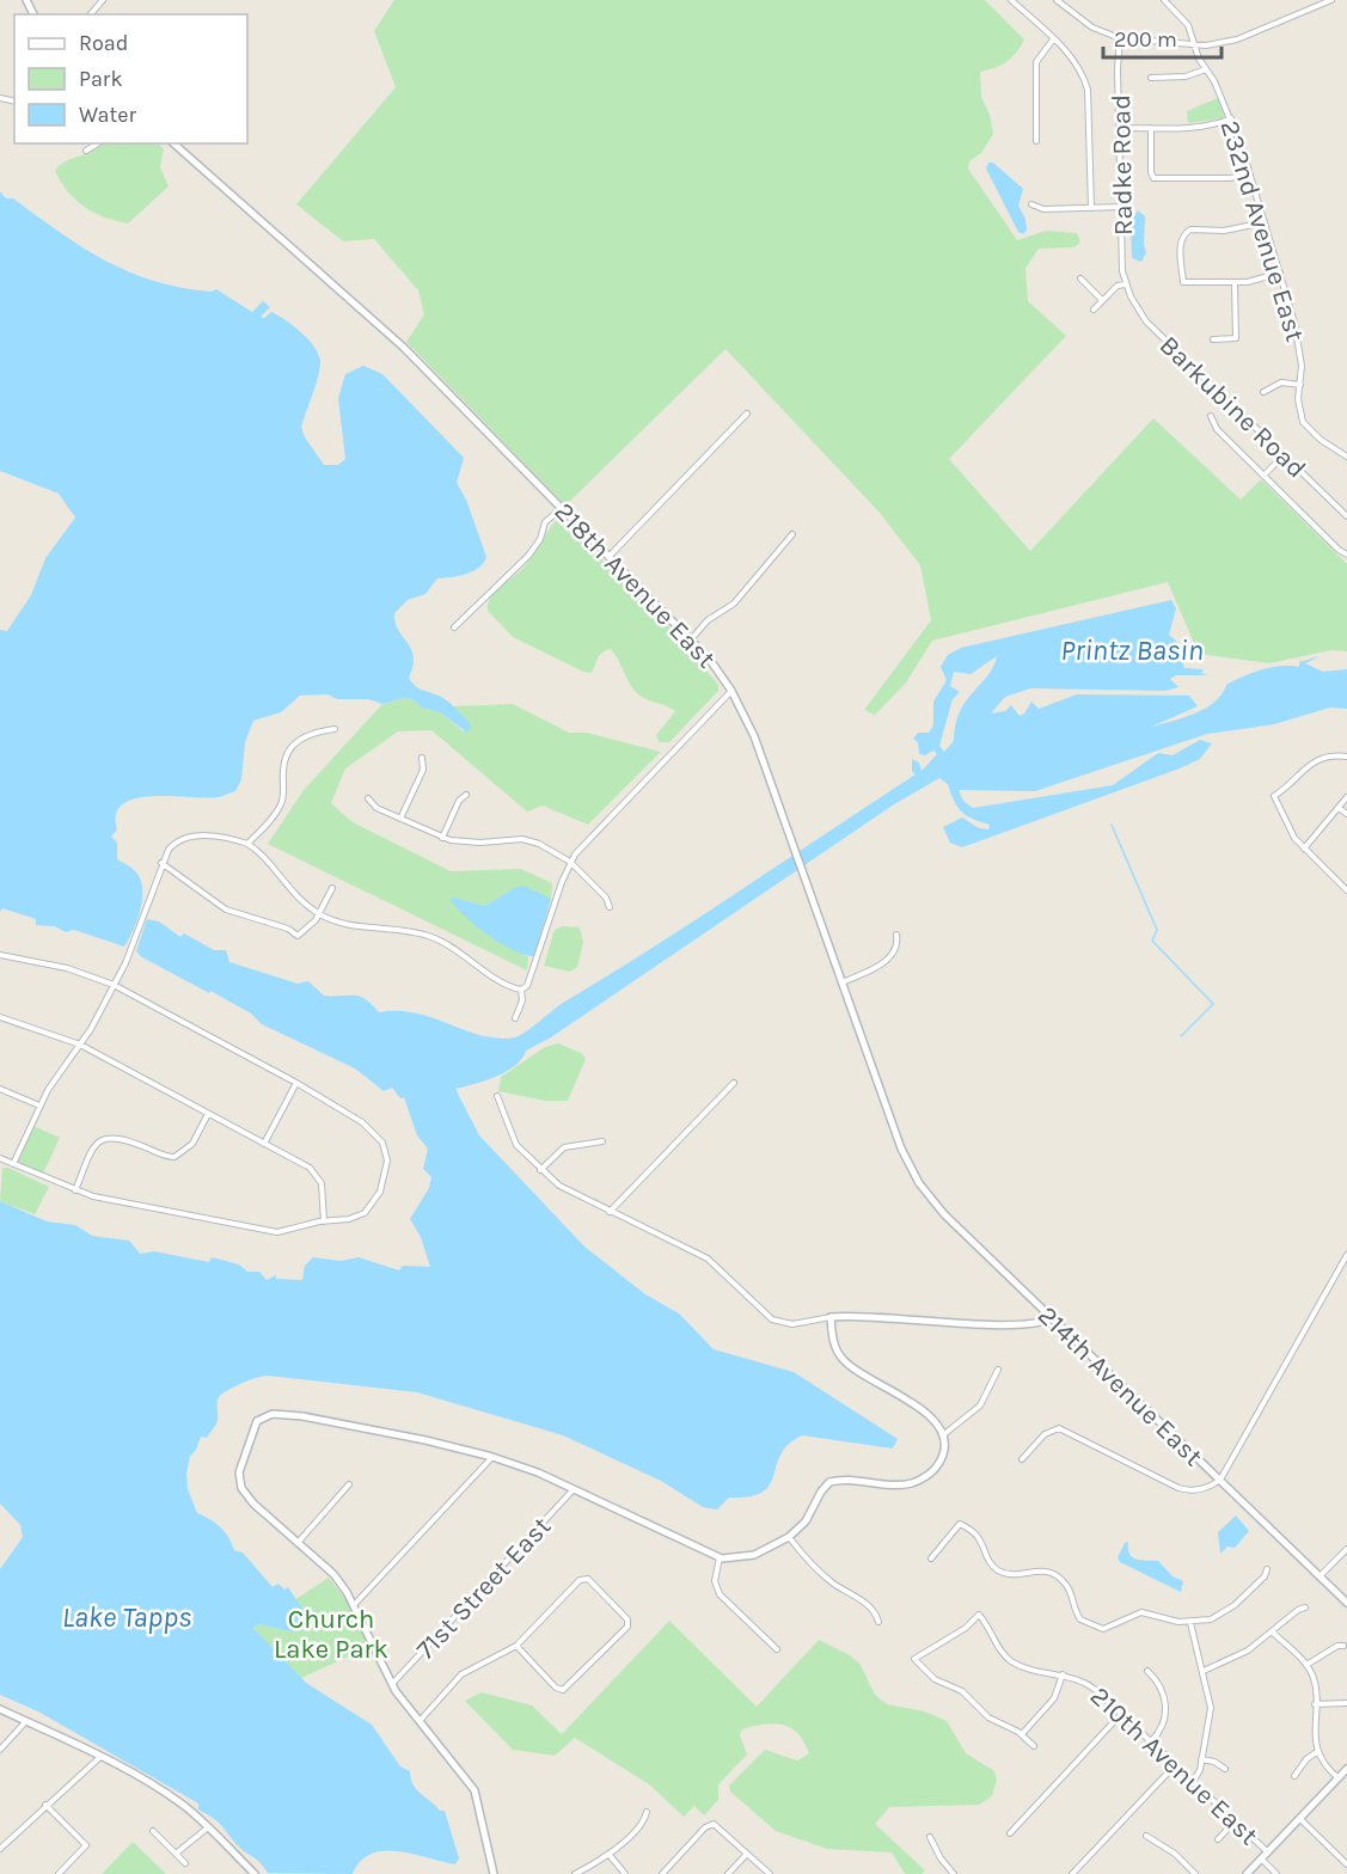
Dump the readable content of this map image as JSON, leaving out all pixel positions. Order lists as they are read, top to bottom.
{
  "streets": {
    "street": [
      "Radke Road",
      "232nd Avenue East",
      "Barkubine Road",
      "218th Avenue East",
      "214th Avenue East",
      "71st Street East",
      "210th Avenue East"
    ]
  },
  "crossings": [
    ["Radke Road", "Barkubine Road"],
    ["218th Avenue East", "214th Avenue East"]
  ],
  "water": ["Printz Basin", "Lake Tapps"],
  "parks": ["Church Lake Park"],
  "legend": ["Road", "Park", "Water"],
  "scale_bar": "200 m"
}
